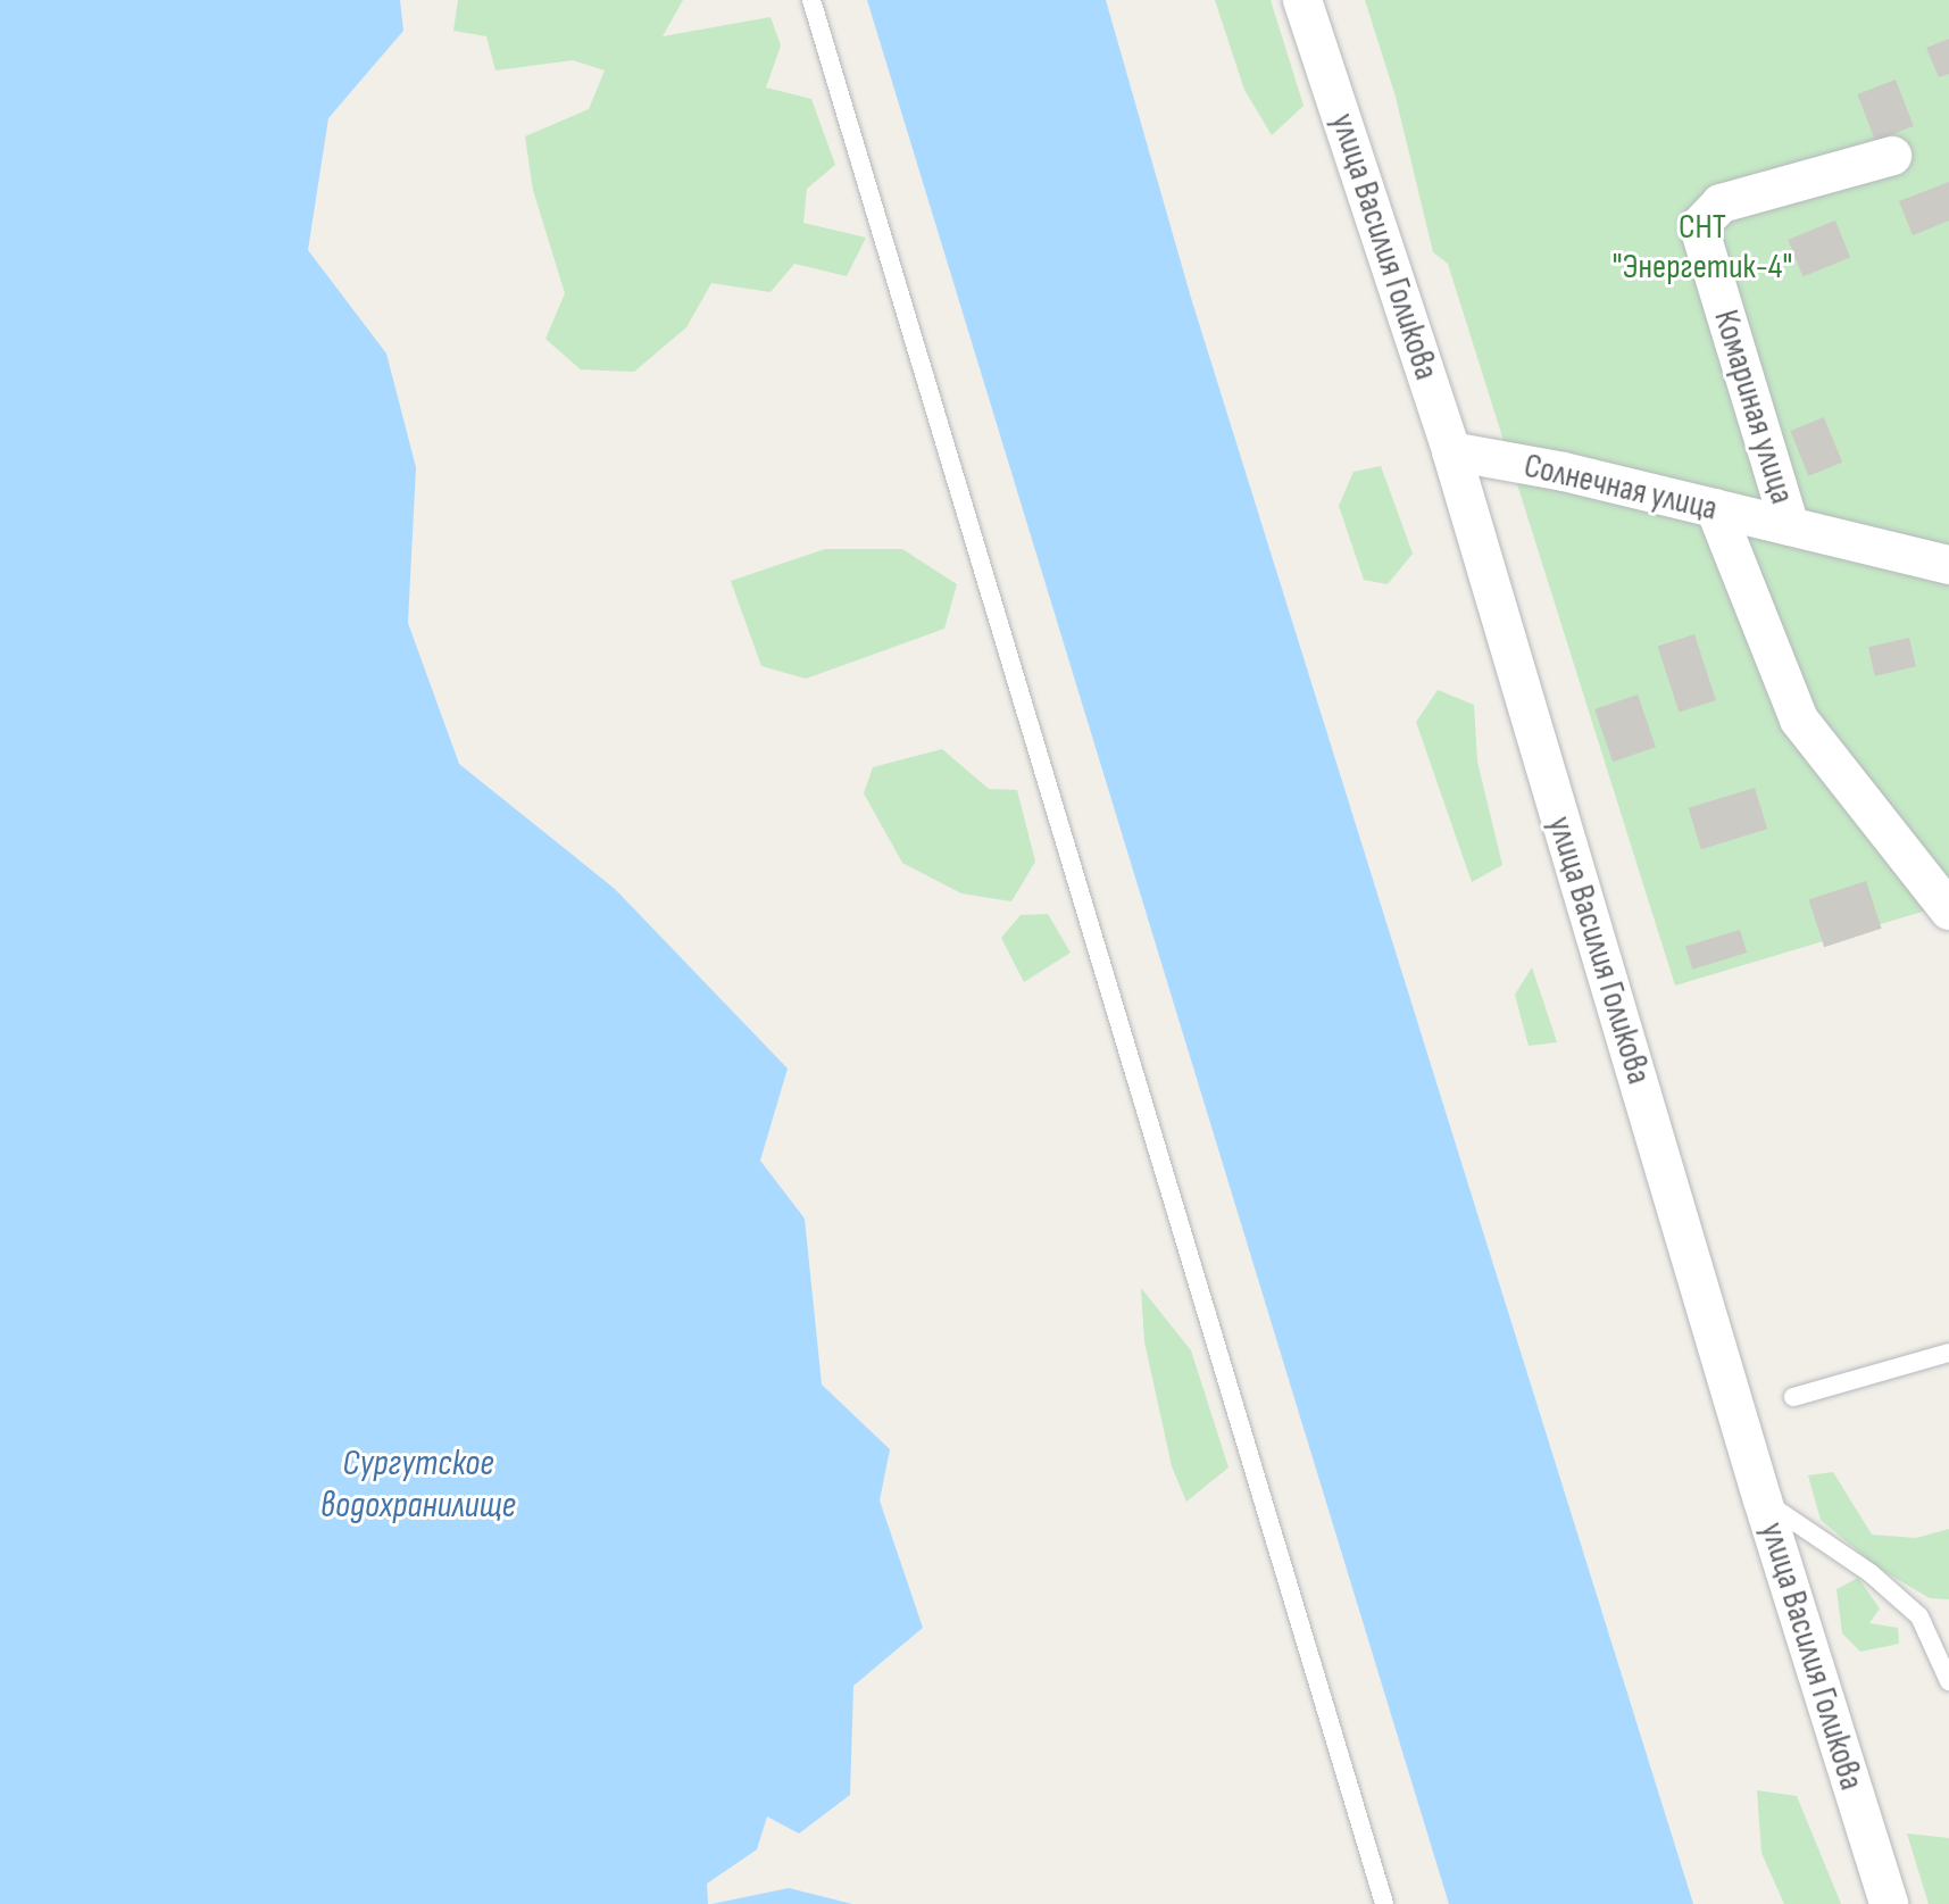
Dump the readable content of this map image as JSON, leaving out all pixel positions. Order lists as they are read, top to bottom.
{
  "streets": {
    "street": ["улица Василия Голикова", "Комариная улица", "Солнечная улица"]
  },
  "crossings": [
    ["улица Василия Голикова", "Солнечная улица"],
    ["Комариная улица", "Солнечная улица"]
  ],
  "water": ["Сургутское водохранилище"],
  "parks": ["СНТ \"Энергетик-4\""]
}
